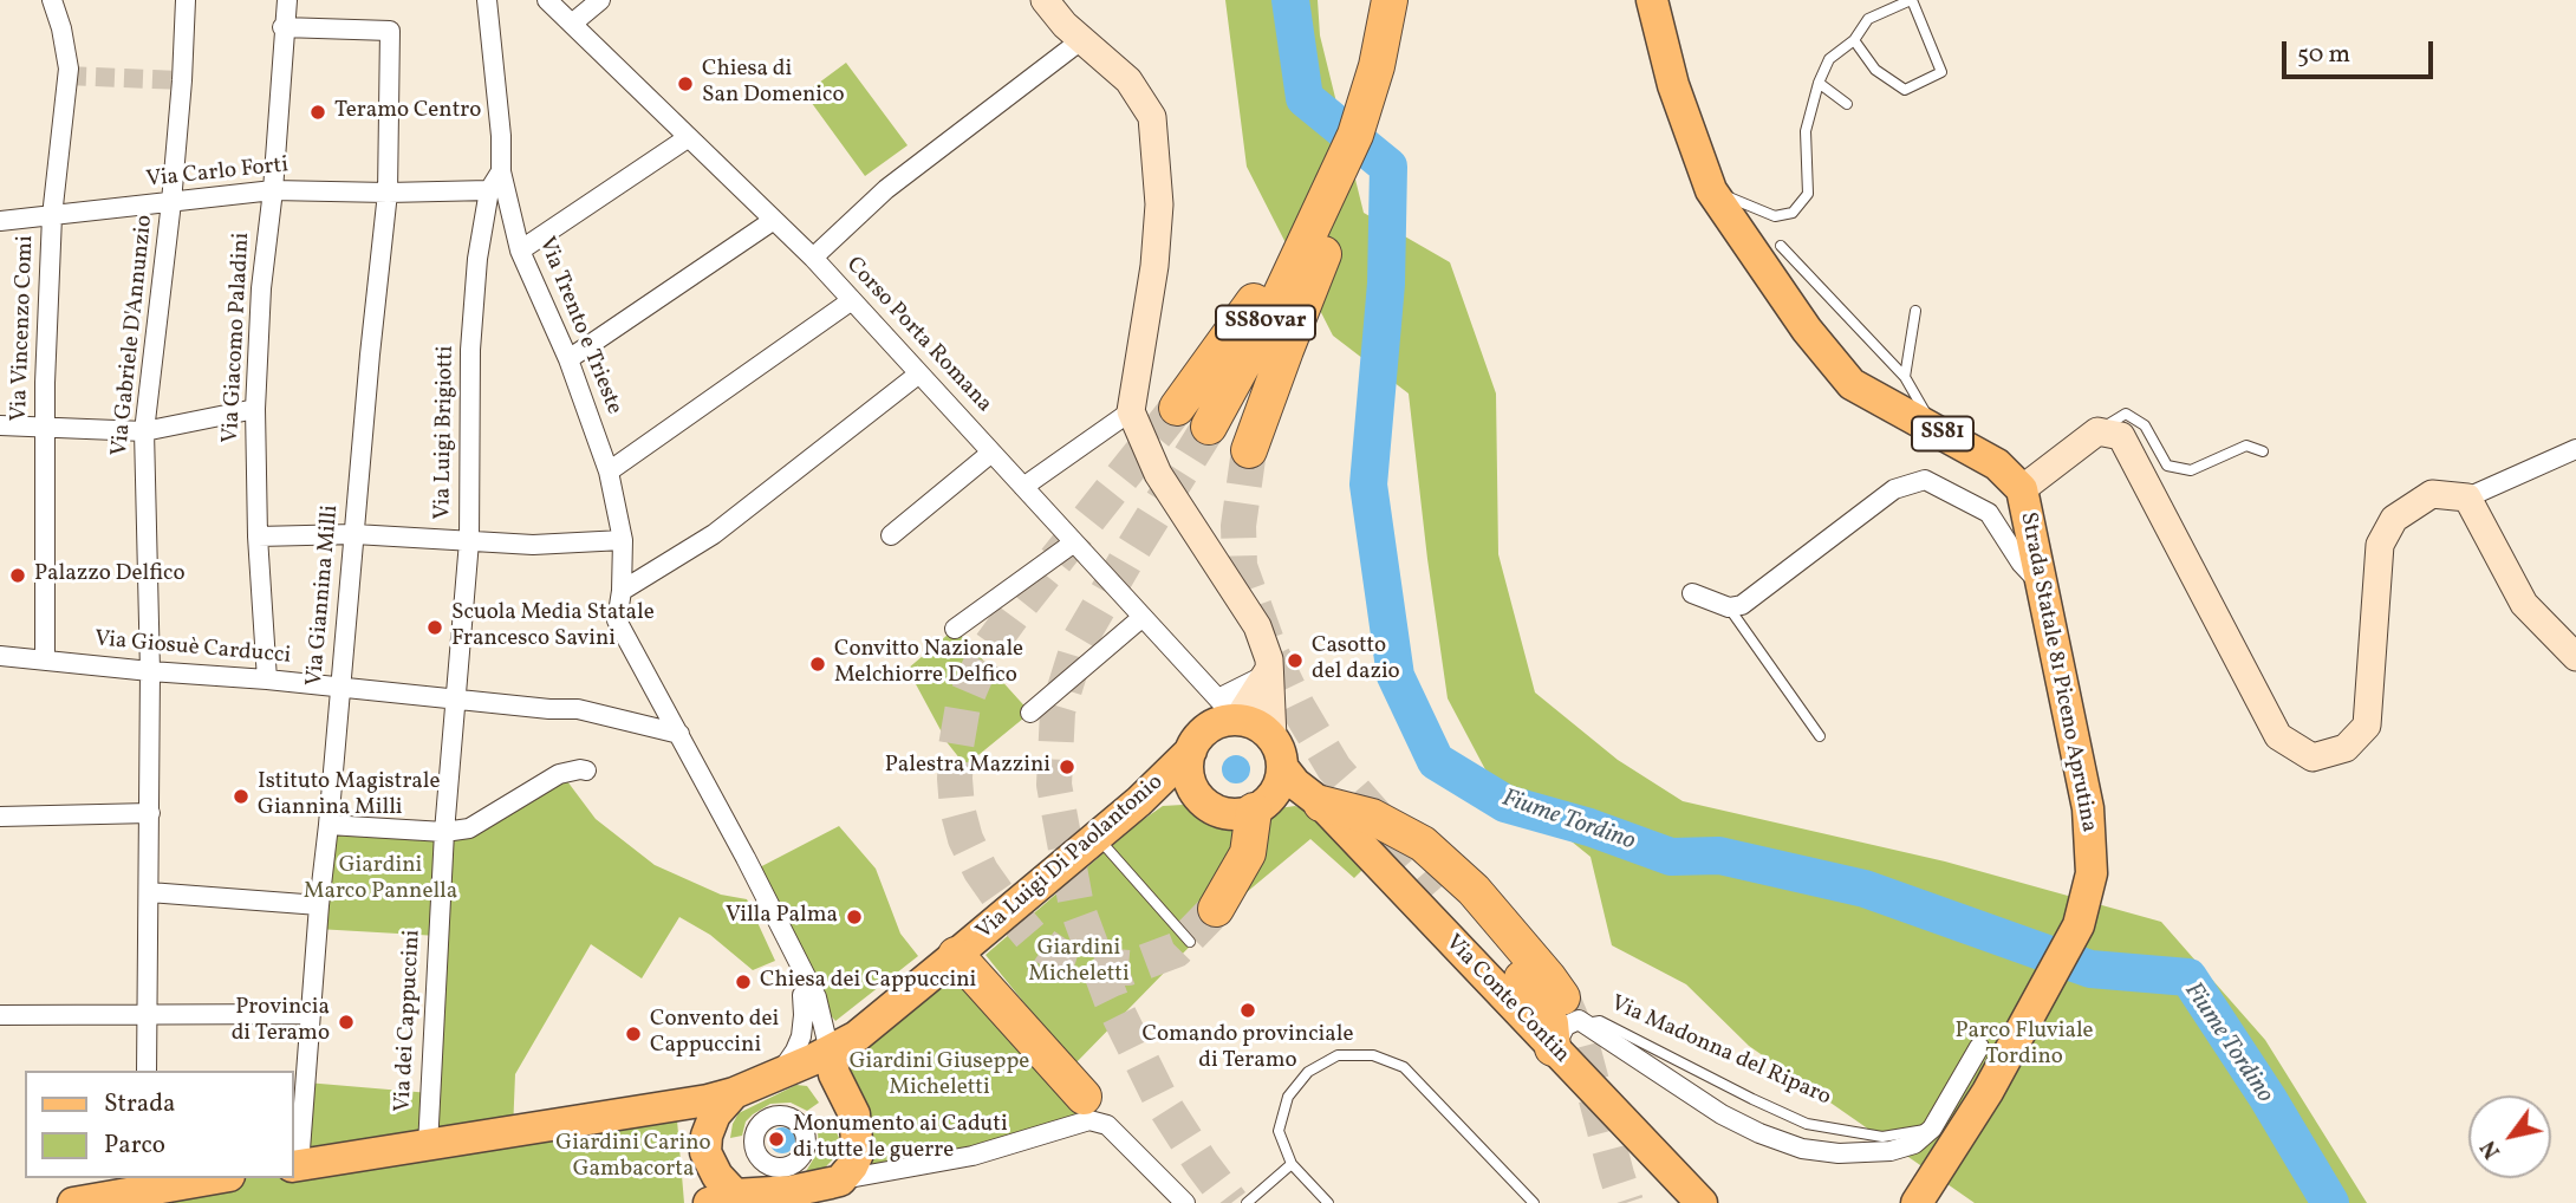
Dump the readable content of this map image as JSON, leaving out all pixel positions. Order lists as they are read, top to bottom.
{
  "streets": {
    "highway": ["SS80var"],
    "main road": [
      "SS81",
      "Strada Statale 81 Piceno Aprutina",
      "Via Luigi Di Paolantonio",
      "Via Conte Contin"
    ],
    "street": [
      "Via Carlo Forti",
      "Via Trento e Trieste",
      "Via Vincenzo Comi",
      "Via Gabriele D'Annunzio",
      "Corso Porta Romana",
      "Via Giacomo Paladini",
      "Via Luigi Brigiotti",
      "Via Giannina Milli",
      "Via Giosuè Carducci",
      "Via dei Cappuccini",
      "Via Madonna del Riparo"
    ]
  },
  "crossings": [
    ["Via Carlo Forti", "Via Vincenzo Comi"],
    ["Via Carlo Forti", "Via Gabriele D'Annunzio"],
    ["Via Carlo Forti", "Via Giacomo Paladini"],
    ["Via Carlo Forti", "Via Luigi Brigiotti"],
    ["Via Carlo Forti", "Via Giannina Milli"],
    ["Via Trento e Trieste", "Via Luigi Brigiotti"],
    ["Via Trento e Trieste", "Via Giosuè Carducci"],
    ["Via Vincenzo Comi", "Via Giosuè Carducci"],
    ["Via Gabriele D'Annunzio", "Via Giosuè Carducci"],
    ["Corso Porta Romana", "Via Luigi Di Paolantonio"],
    ["Corso Porta Romana", "Via Conte Contin"],
    ["Via Giacomo Paladini", "Via Giannina Milli"],
    ["Via Giacomo Paladini", "Via Giosuè Carducci"],
    ["Via Luigi Brigiotti", "Via Giosuè Carducci"],
    ["Via Luigi Brigiotti", "Via dei Cappuccini"],
    ["Via Giannina Milli", "Via Giosuè Carducci"],
    ["Via Giosuè Carducci", "Via dei Cappuccini"],
    ["Via Luigi Di Paolantonio", "Via Conte Contin"],
    ["Via Conte Contin", "Via Madonna del Riparo"]
  ],
  "water": ["Fiume Tordino"],
  "parks": [
    "Giardini Marco Pannella",
    "Giardini Micheletti",
    "Parco Fluviale Tordino",
    "Giardini Giuseppe Micheletti",
    "Giardini Carino Gambacorta"
  ],
  "places": [
    "Chiesa di San Domenico",
    "Teramo Centro",
    "Palazzo Delfico",
    "Scuola Media Statale Francesco Savini",
    "Casotto del dazio",
    "Convitto Nazionale Melchiorre Delfico",
    "Palestra Mazzini",
    "Istituto Magistrale Giannina Milli",
    "Villa Palma",
    "Chiesa dei Cappuccini",
    "Comando provinciale di Teramo",
    "Provincia di Teramo",
    "Convento dei Cappuccini",
    "Monumento ai Caduti di tutte le guerre"
  ],
  "legend": ["Strada", "Parco"],
  "scale_bar": "50 m",
  "north": "bottom left"
}
